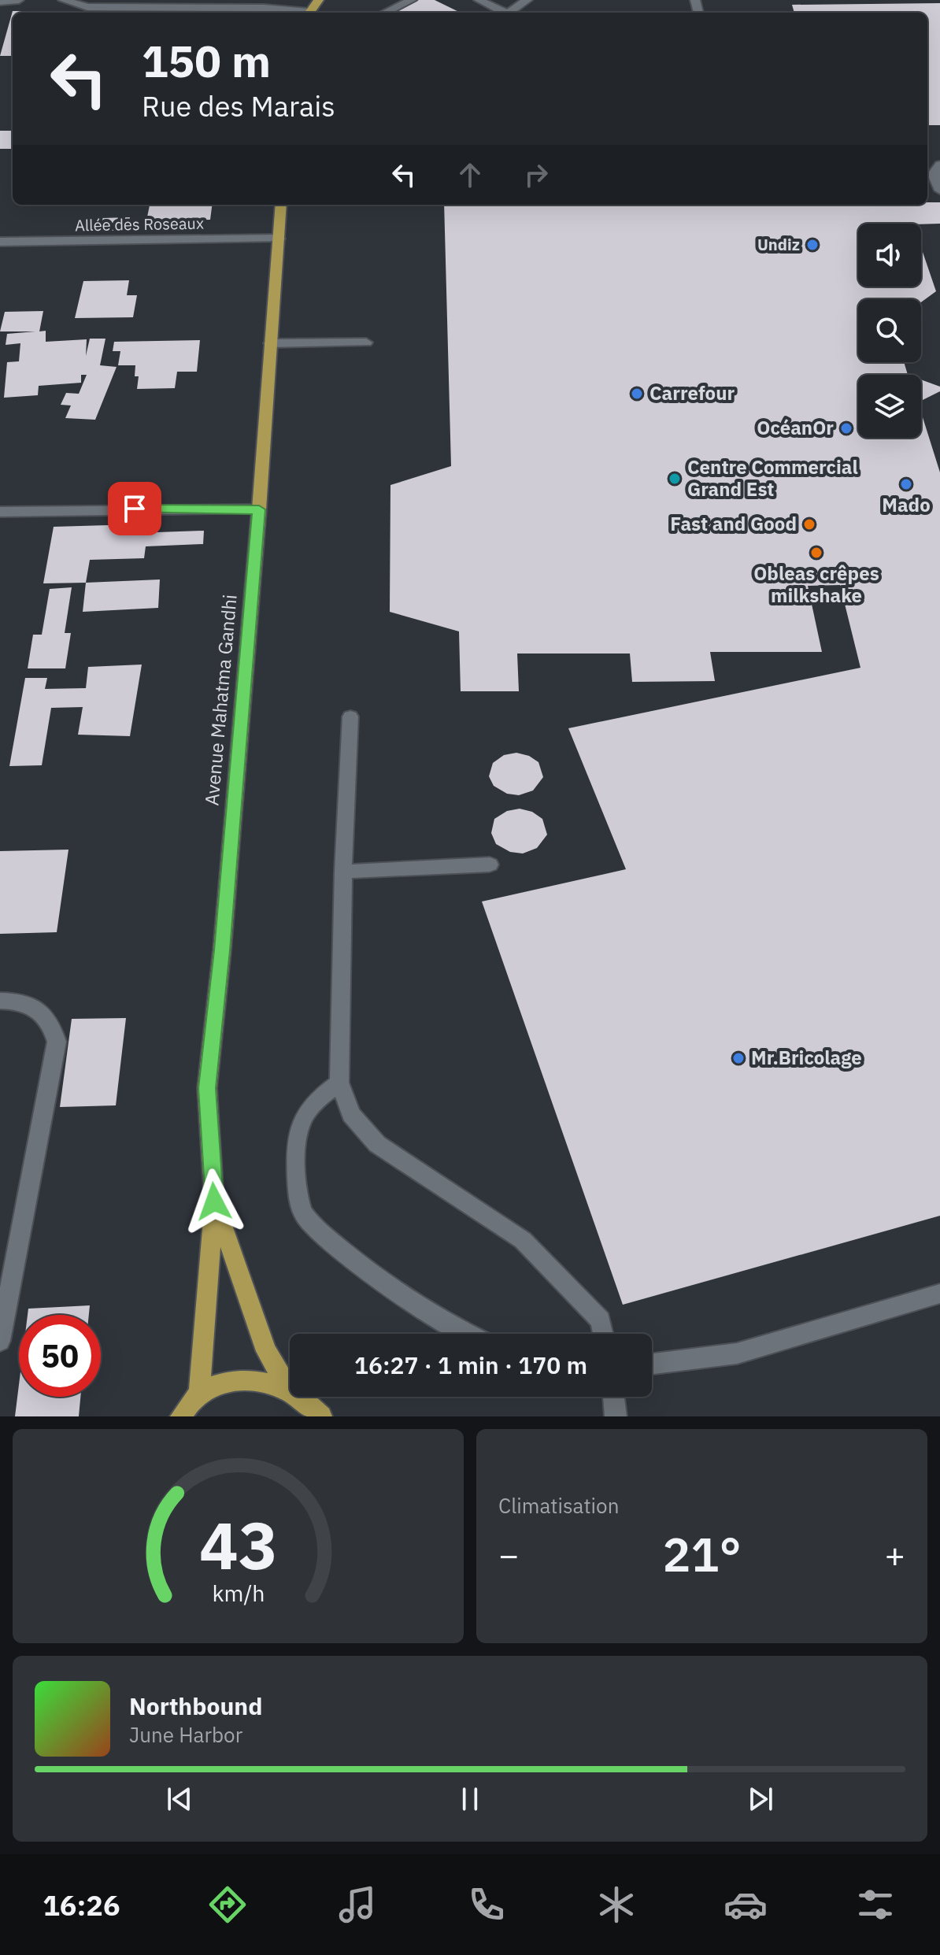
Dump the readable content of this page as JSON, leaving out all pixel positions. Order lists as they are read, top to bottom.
{
  "streets": {
    "main road": ["Avenue Mahatma Gandhi"],
    "street": ["Allée des Roseaux"]
  },
  "crossings": [
    ["Allée des Roseaux", "Avenue Mahatma Gandhi"]
  ],
  "places": [
    "Undiz",
    "Carrefour",
    "OcéanOr",
    "Centre Commercial Grand Est",
    "Mado",
    "Fast and Good",
    "Obleas crêpes milkshake",
    "Mr.Bricolage"
  ],
  "page": {
    "turn": ["150 m", "Rue des Marais"],
    "limit": "50",
    "trip": "16:27 · 1 min · 170 m",
    "tile": "Climatisation",
    "heat": ["−", "21°", "+"],
    "song": ["Northbound", "June Harbor"],
    "tabs": "16:26",
    "gauge": ["43", "km/h"]
  }
}
